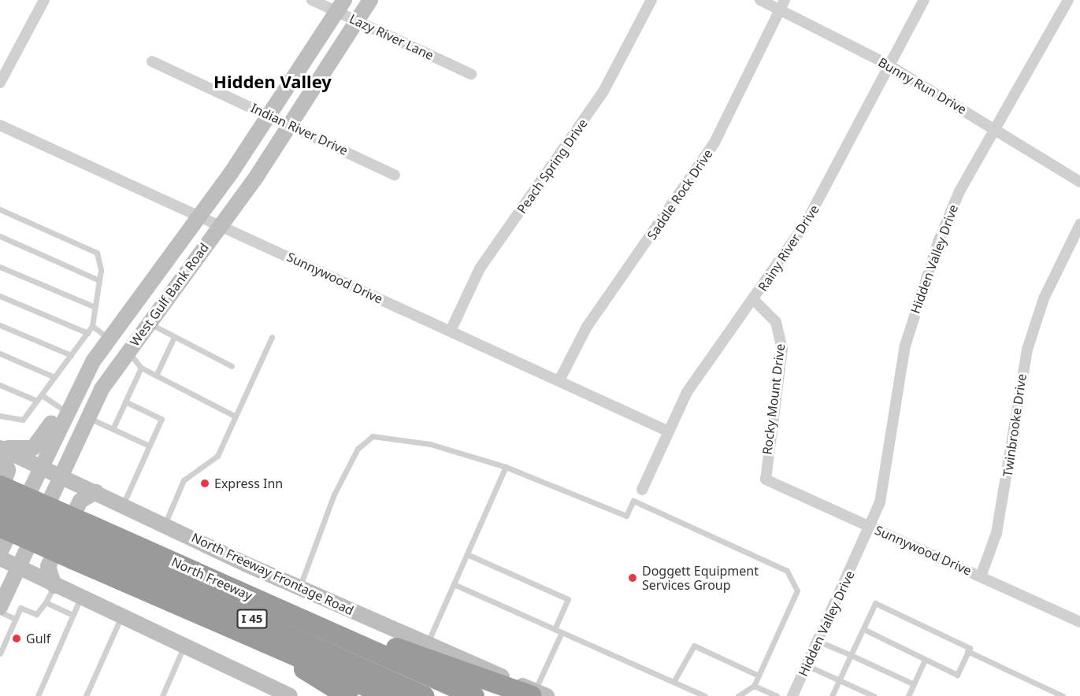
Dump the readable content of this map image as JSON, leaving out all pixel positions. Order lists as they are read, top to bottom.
{
  "streets": {
    "highway": ["North Freeway", "I 45"],
    "main road": ["West Gulf Bank Road", "North Freeway Frontage Road"],
    "street": [
      "Lazy River Lane",
      "Bunny Run Drive",
      "Indian River Drive",
      "Peach Spring Drive",
      "Saddle Rock Drive",
      "Rainy River Drive",
      "Hidden Valley Drive",
      "Sunnywood Drive",
      "Rocky Mount Drive",
      "Twinbrooke Drive"
    ]
  },
  "crossings": [
    ["Lazy River Lane", "West Gulf Bank Road"],
    ["Bunny Run Drive", "Saddle Rock Drive"],
    ["Bunny Run Drive", "Rainy River Drive"],
    ["Bunny Run Drive", "Hidden Valley Drive"],
    ["Indian River Drive", "West Gulf Bank Road"],
    ["Peach Spring Drive", "Sunnywood Drive"],
    ["Saddle Rock Drive", "Sunnywood Drive"],
    ["Rainy River Drive", "Sunnywood Drive"],
    ["Rainy River Drive", "Rocky Mount Drive"],
    ["Hidden Valley Drive", "Sunnywood Drive"],
    ["Sunnywood Drive", "West Gulf Bank Road"],
    ["Sunnywood Drive", "Rocky Mount Drive"],
    ["Sunnywood Drive", "Twinbrooke Drive"],
    ["West Gulf Bank Road", "North Freeway Frontage Road"]
  ],
  "districts": ["Hidden Valley"],
  "places": ["Express Inn", "Doggett Equipment Services Group", "Gulf"]
}
